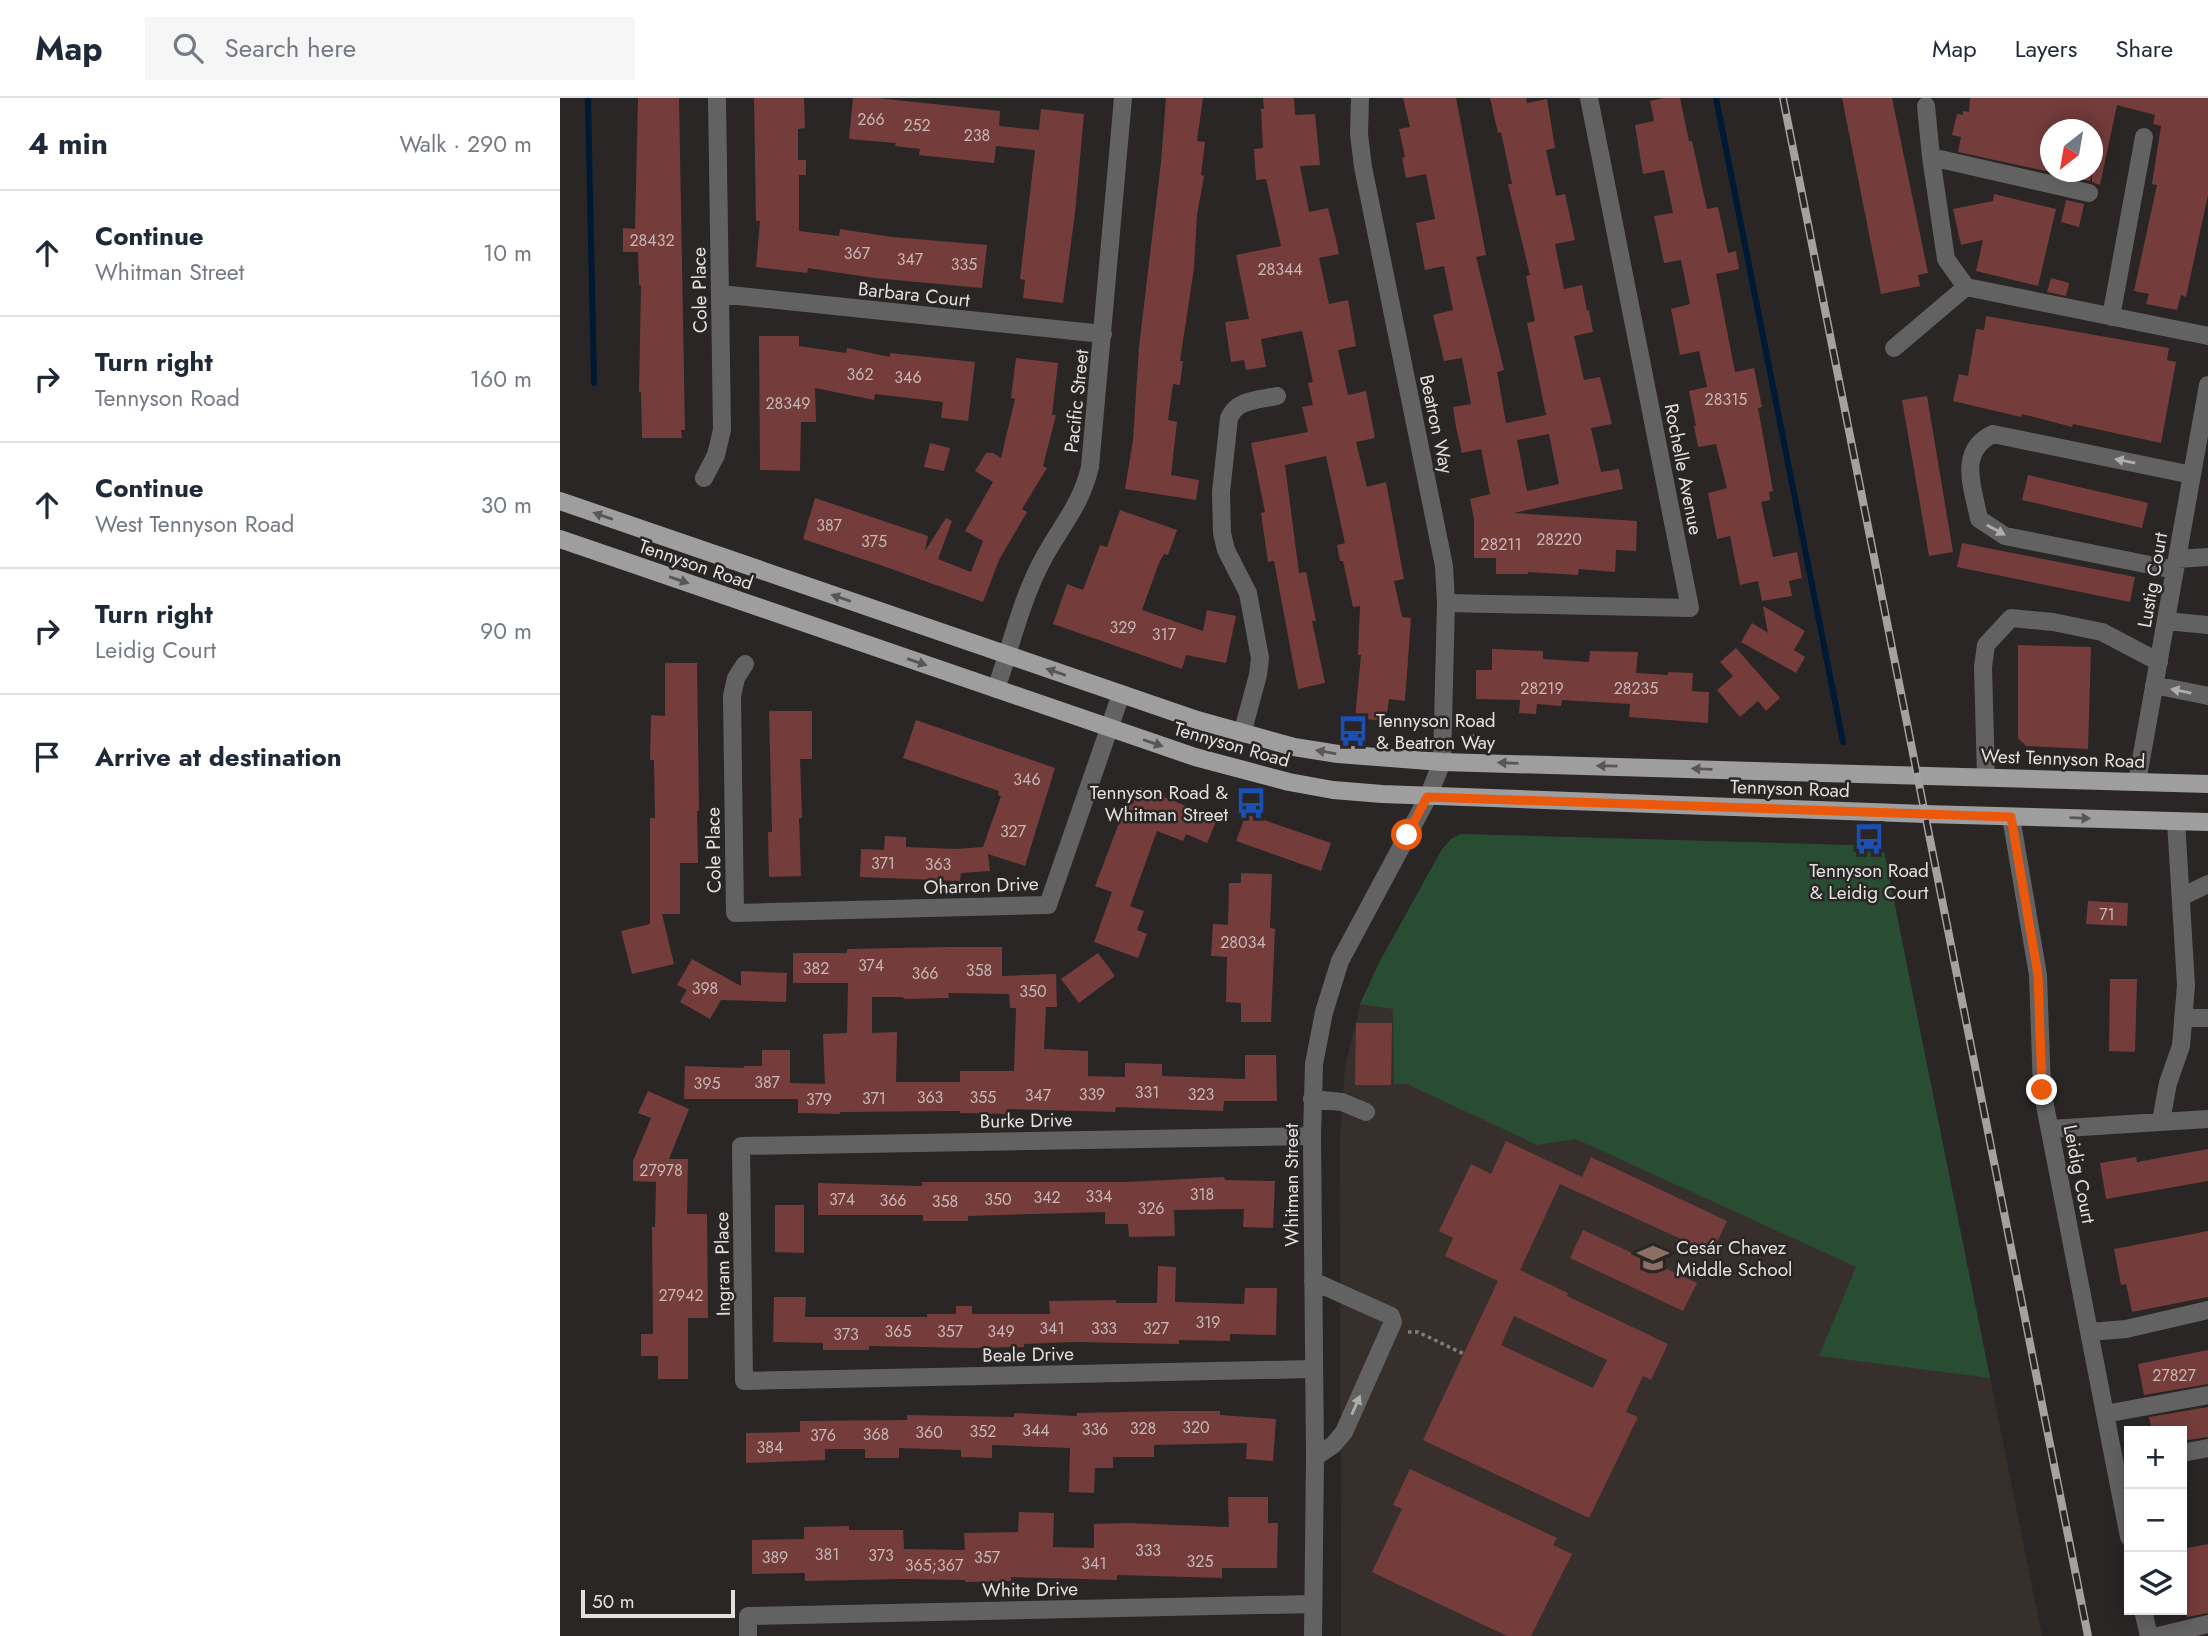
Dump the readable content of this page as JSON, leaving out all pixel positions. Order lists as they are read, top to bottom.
{
  "streets": {
    "main road": ["Tennyson Road", "West Tennyson Road"],
    "street": [
      "Cole Place",
      "Barbara Court",
      "Pacific Street",
      "Beatron Way",
      "Rochelle Avenue",
      "Lustig Court",
      "Oharron Drive",
      "Burke Drive",
      "Leidig Court",
      "Whitman Street",
      "Ingram Place",
      "Beale Drive",
      "White Drive"
    ]
  },
  "crossings": [
    ["Cole Place", "Barbara Court"],
    ["Cole Place", "Oharron Drive"],
    ["Barbara Court", "Pacific Street"],
    ["Pacific Street", "Tennyson Road"],
    ["Beatron Way", "Rochelle Avenue"],
    ["Beatron Way", "Tennyson Road"],
    ["Beatron Way", "Whitman Street"],
    ["Tennyson Road", "West Tennyson Road"],
    ["Tennyson Road", "Oharron Drive"],
    ["Tennyson Road", "Leidig Court"],
    ["Tennyson Road", "Whitman Street"],
    ["Lustig Court", "West Tennyson Road"],
    ["Burke Drive", "Whitman Street"],
    ["Burke Drive", "Ingram Place"],
    ["Whitman Street", "Beale Drive"],
    ["Whitman Street", "White Drive"],
    ["Ingram Place", "Beale Drive"]
  ],
  "places": {
    "bus stop": ["Tennyson Road & Beatron Way", "Tennyson Road & Whitman Street", "Tennyson Road & Leidig Court"],
    "school or university": ["Cesár Chavez Middle School"]
  },
  "house_numbers": [
    "266",
    "252",
    "238",
    "28432",
    "367",
    "347",
    "335",
    "28344",
    "362",
    "346",
    "28315",
    "28349",
    "387",
    "28220",
    "375",
    "28211",
    "329",
    "317",
    "28219",
    "28235",
    "346",
    "327",
    "371",
    "363",
    "71",
    "28034",
    "374",
    "382",
    "358",
    "366",
    "398",
    "350",
    "387",
    "395",
    "331",
    "339",
    "323",
    "347",
    "363",
    "355",
    "371",
    "379",
    "27978",
    "318",
    "334",
    "342",
    "374",
    "350",
    "366",
    "358",
    "326",
    "27942",
    "319",
    "341",
    "333",
    "327",
    "365",
    "357",
    "349",
    "373",
    "27827",
    "320",
    "328",
    "336",
    "344",
    "352",
    "360",
    "368",
    "376",
    "384",
    "333",
    "381",
    "373",
    "389",
    "357",
    "325",
    "341",
    "365;367"
  ],
  "scale_bar": "50 m",
  "north": "bottom left",
  "page": {
    "header": "Map",
    "search": "Search here",
    "nav": ["Map", "Layers", "Share"],
    "heading": ["4 min", "Walk · 290 m"],
    "list": [
      ["Continue", "Whitman Street", "10 m"],
      ["Turn right", "Tennyson Road", "160 m"],
      ["Continue", "West Tennyson Road", "30 m"],
      ["Turn right", "Leidig Court", "90 m"],
      "Arrive at destination"
    ],
    "map_buttons": ["+", "−"],
    "scale": "50 m"
  }
}
